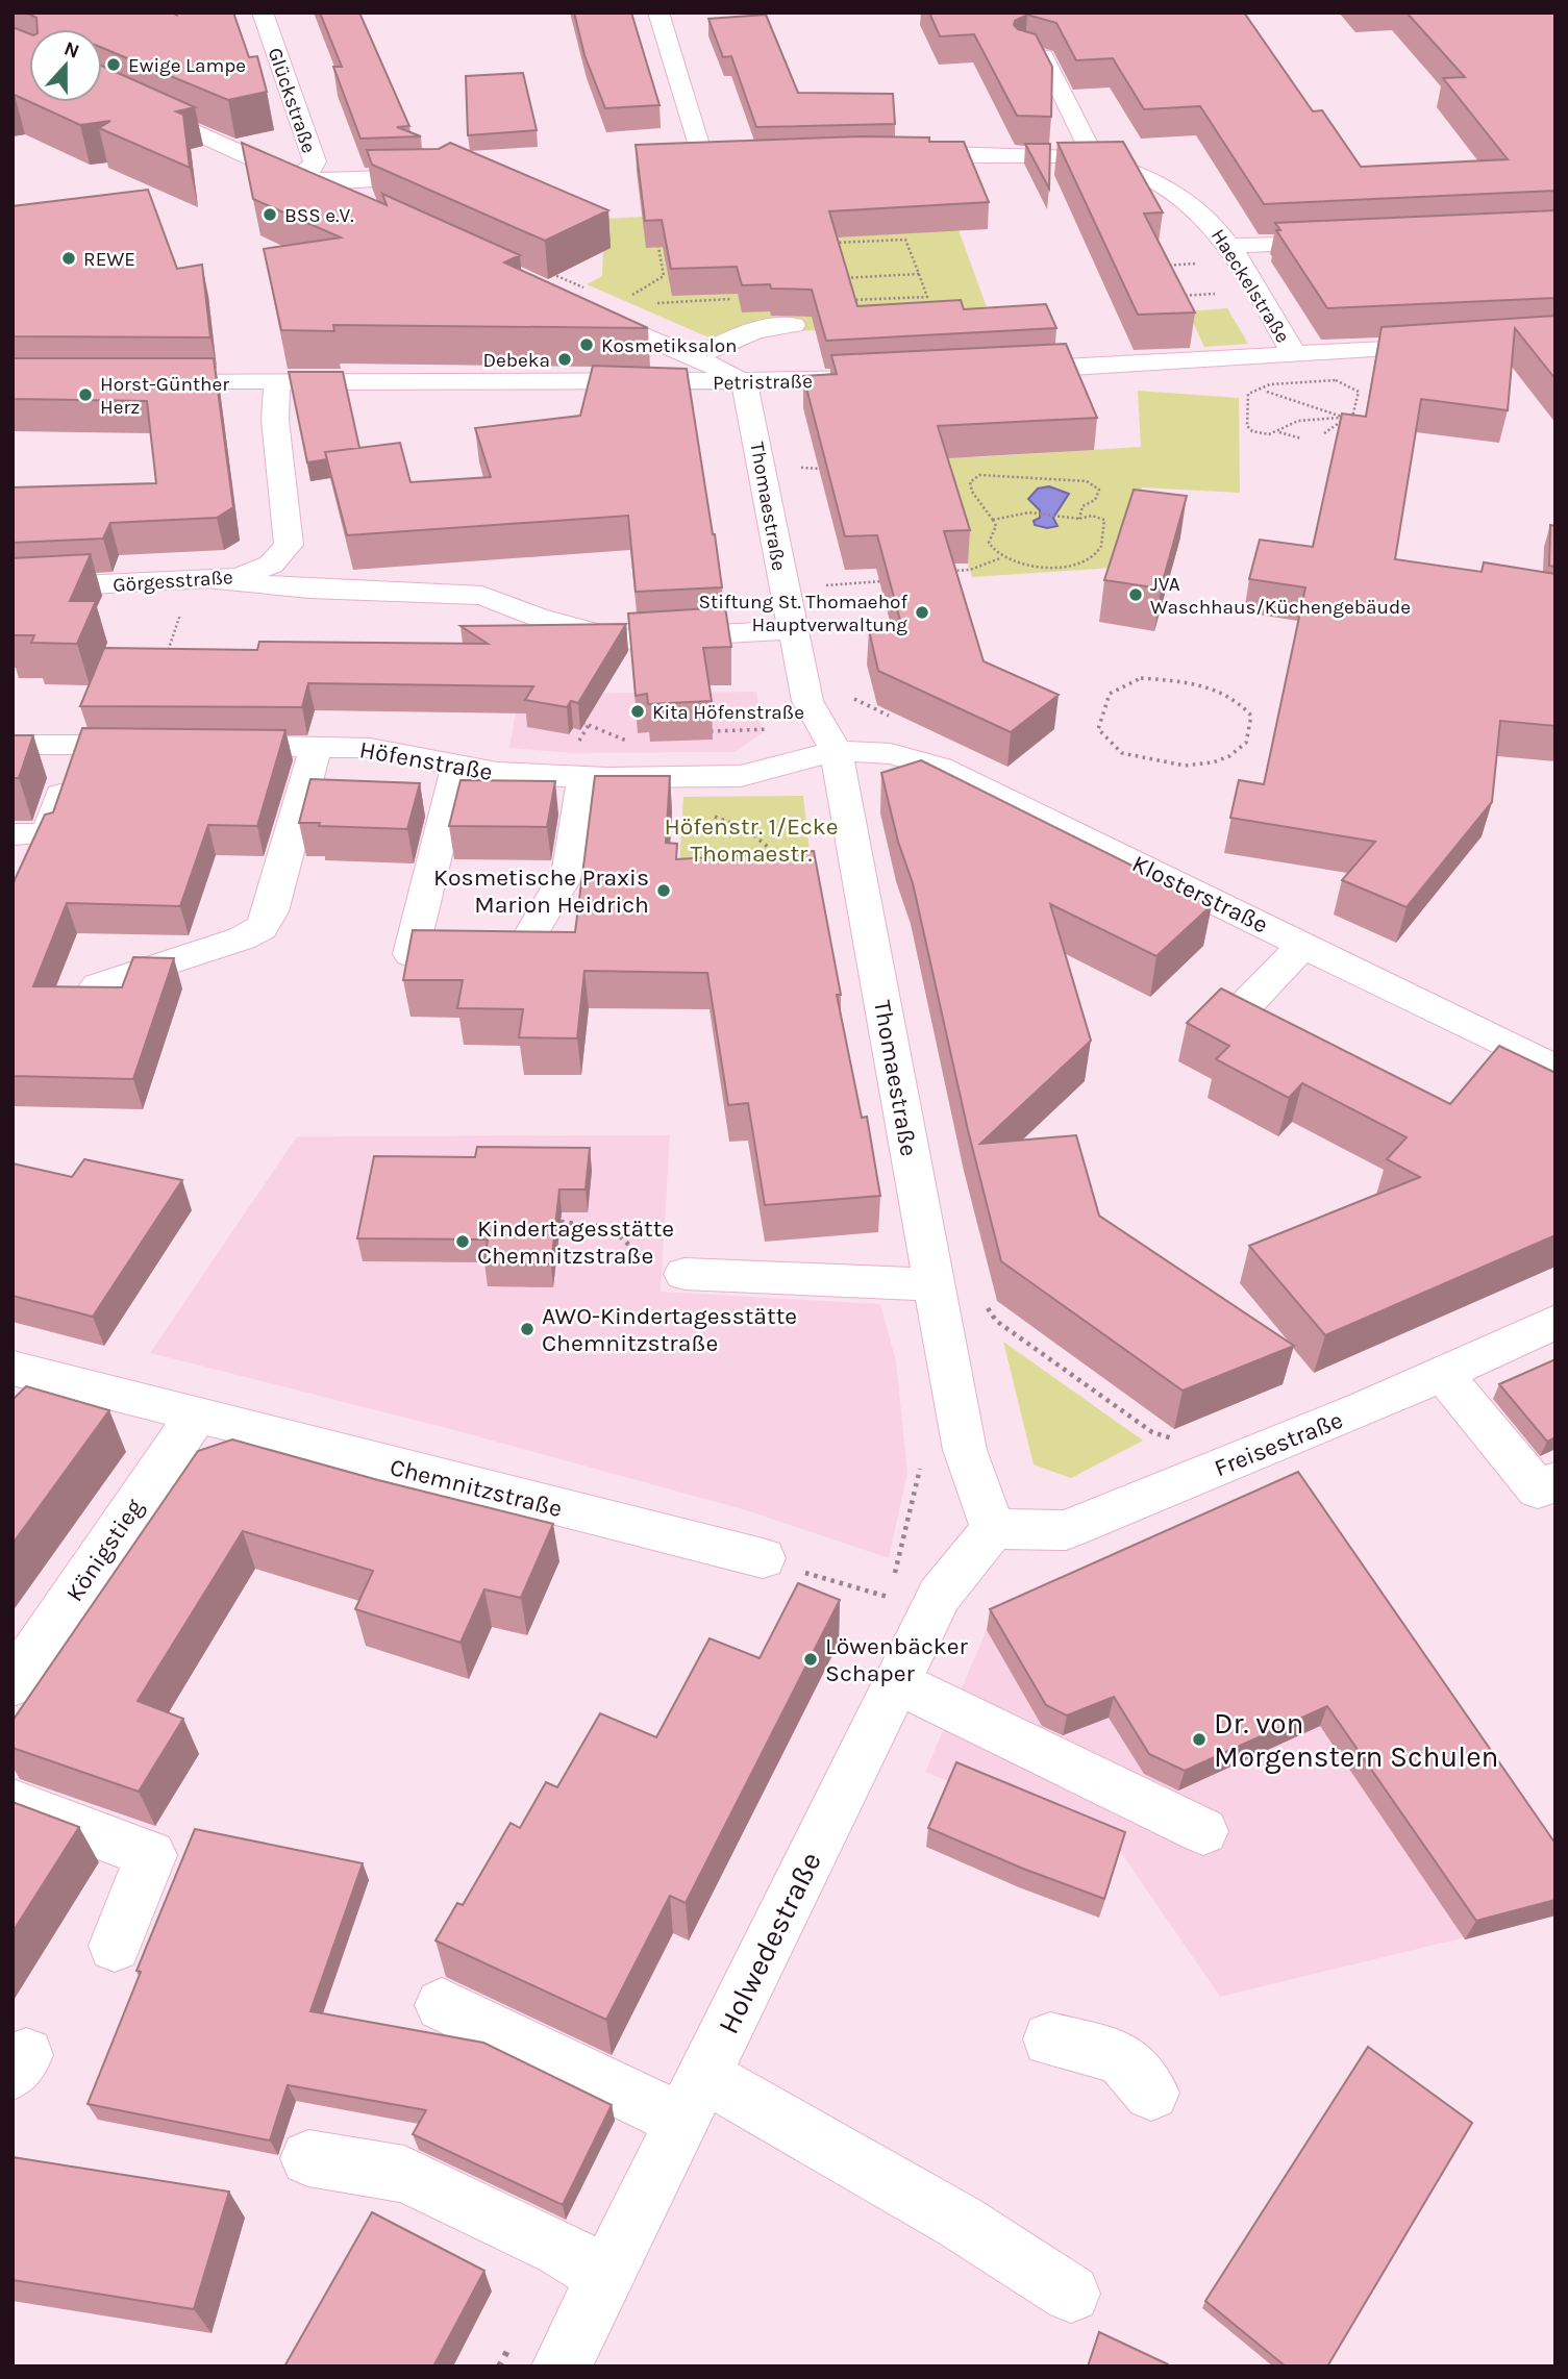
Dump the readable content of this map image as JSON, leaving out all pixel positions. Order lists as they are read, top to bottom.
{
  "streets": {
    "street": [
      "Glückstraße",
      "Haeckelstraße",
      "Petristraße",
      "Thomaestraße",
      "Görgesstraße",
      "Höfenstraße",
      "Klosterstraße",
      "Freisestraße",
      "Chemnitzstraße",
      "Königstieg",
      "Holwedestraße"
    ]
  },
  "crossings": [
    ["Petristraße", "Thomaestraße"],
    ["Thomaestraße", "Höfenstraße"],
    ["Thomaestraße", "Klosterstraße"],
    ["Thomaestraße", "Freisestraße"],
    ["Thomaestraße", "Holwedestraße"],
    ["Höfenstraße", "Klosterstraße"],
    ["Freisestraße", "Holwedestraße"],
    ["Chemnitzstraße", "Königstieg"]
  ],
  "parks": ["Höfenstr. 1/Ecke Thomaestr."],
  "places": [
    "Ewige Lampe",
    "BSS e.V.",
    "REWE",
    "Kosmetiksalon",
    "Debeka",
    "Horst-Günther Herz",
    "JVA Waschhaus/Küchengebäude",
    "Stiftung St. Thomaehof Hauptverwaltung",
    "Kita Höfenstraße",
    "Kosmetische Praxis Marion Heidrich",
    "Kindertagesstätte Chemnitzstraße",
    "AWO-Kindertagesstätte Chemnitzstraße",
    "Löwenbäcker Schaper",
    "Dr. von Morgenstern Schulen"
  ],
  "north": "top"
}
